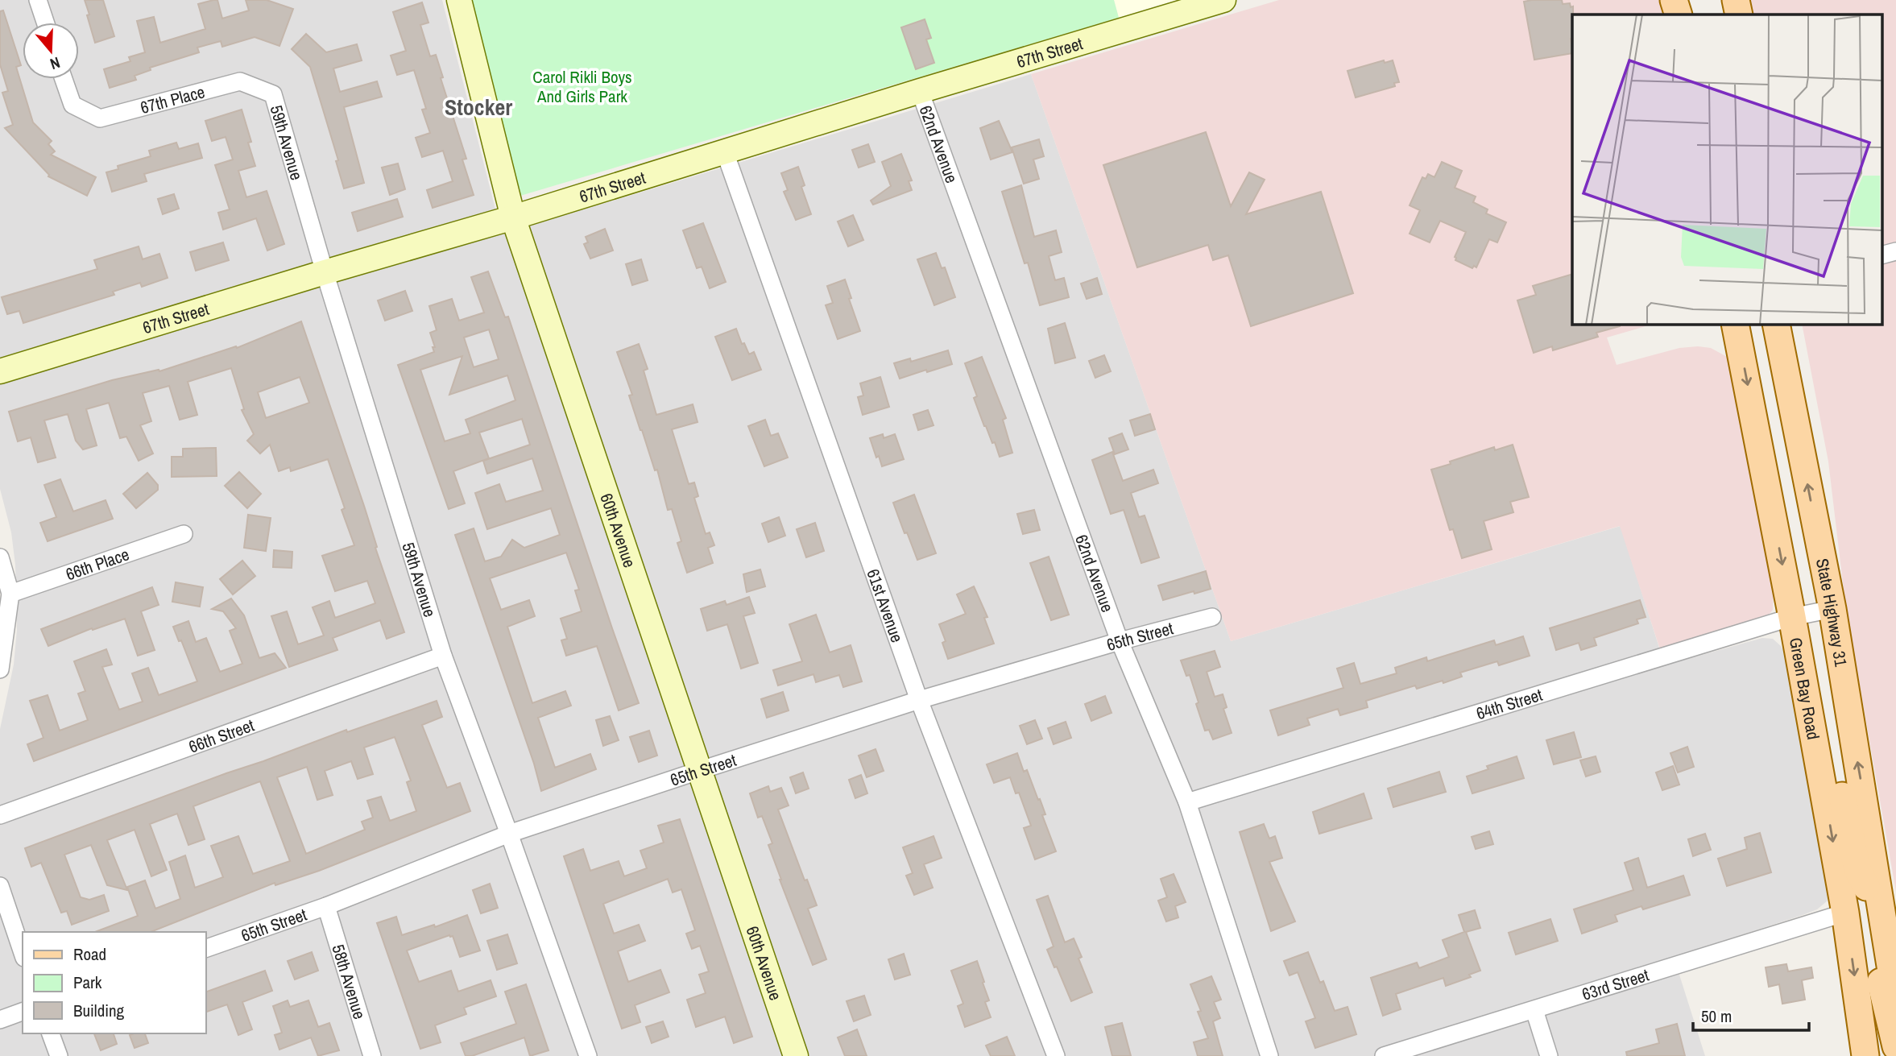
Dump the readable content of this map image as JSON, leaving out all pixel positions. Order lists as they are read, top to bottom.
{
  "streets": {
    "main road": ["State Highway 31", "Green Bay Road"],
    "street": [
      "67th Street",
      "67th Place",
      "59th Avenue",
      "62nd Avenue",
      "60th Avenue",
      "66th Place",
      "61st Avenue",
      "65th Street",
      "64th Street",
      "66th Street",
      "58th Avenue",
      "63rd Street"
    ]
  },
  "crossings": [
    ["67th Street", "59th Avenue"],
    ["67th Street", "62nd Avenue"],
    ["67th Street", "60th Avenue"],
    ["67th Street", "61st Avenue"],
    ["67th Place", "59th Avenue"],
    ["59th Avenue", "65th Street"],
    ["59th Avenue", "66th Street"],
    ["62nd Avenue", "65th Street"],
    ["62nd Avenue", "64th Street"],
    ["60th Avenue", "65th Street"],
    ["61st Avenue", "65th Street"],
    ["State Highway 31", "64th Street"],
    ["65th Street", "58th Avenue"],
    ["Green Bay Road", "64th Street"],
    ["Green Bay Road", "63rd Street"]
  ],
  "districts": ["Stocker"],
  "parks": ["Carol Rikli Boys And Girls Park"],
  "legend": ["Road", "Park", "Building"],
  "scale_bar": "50 m",
  "north": "bottom"
}
